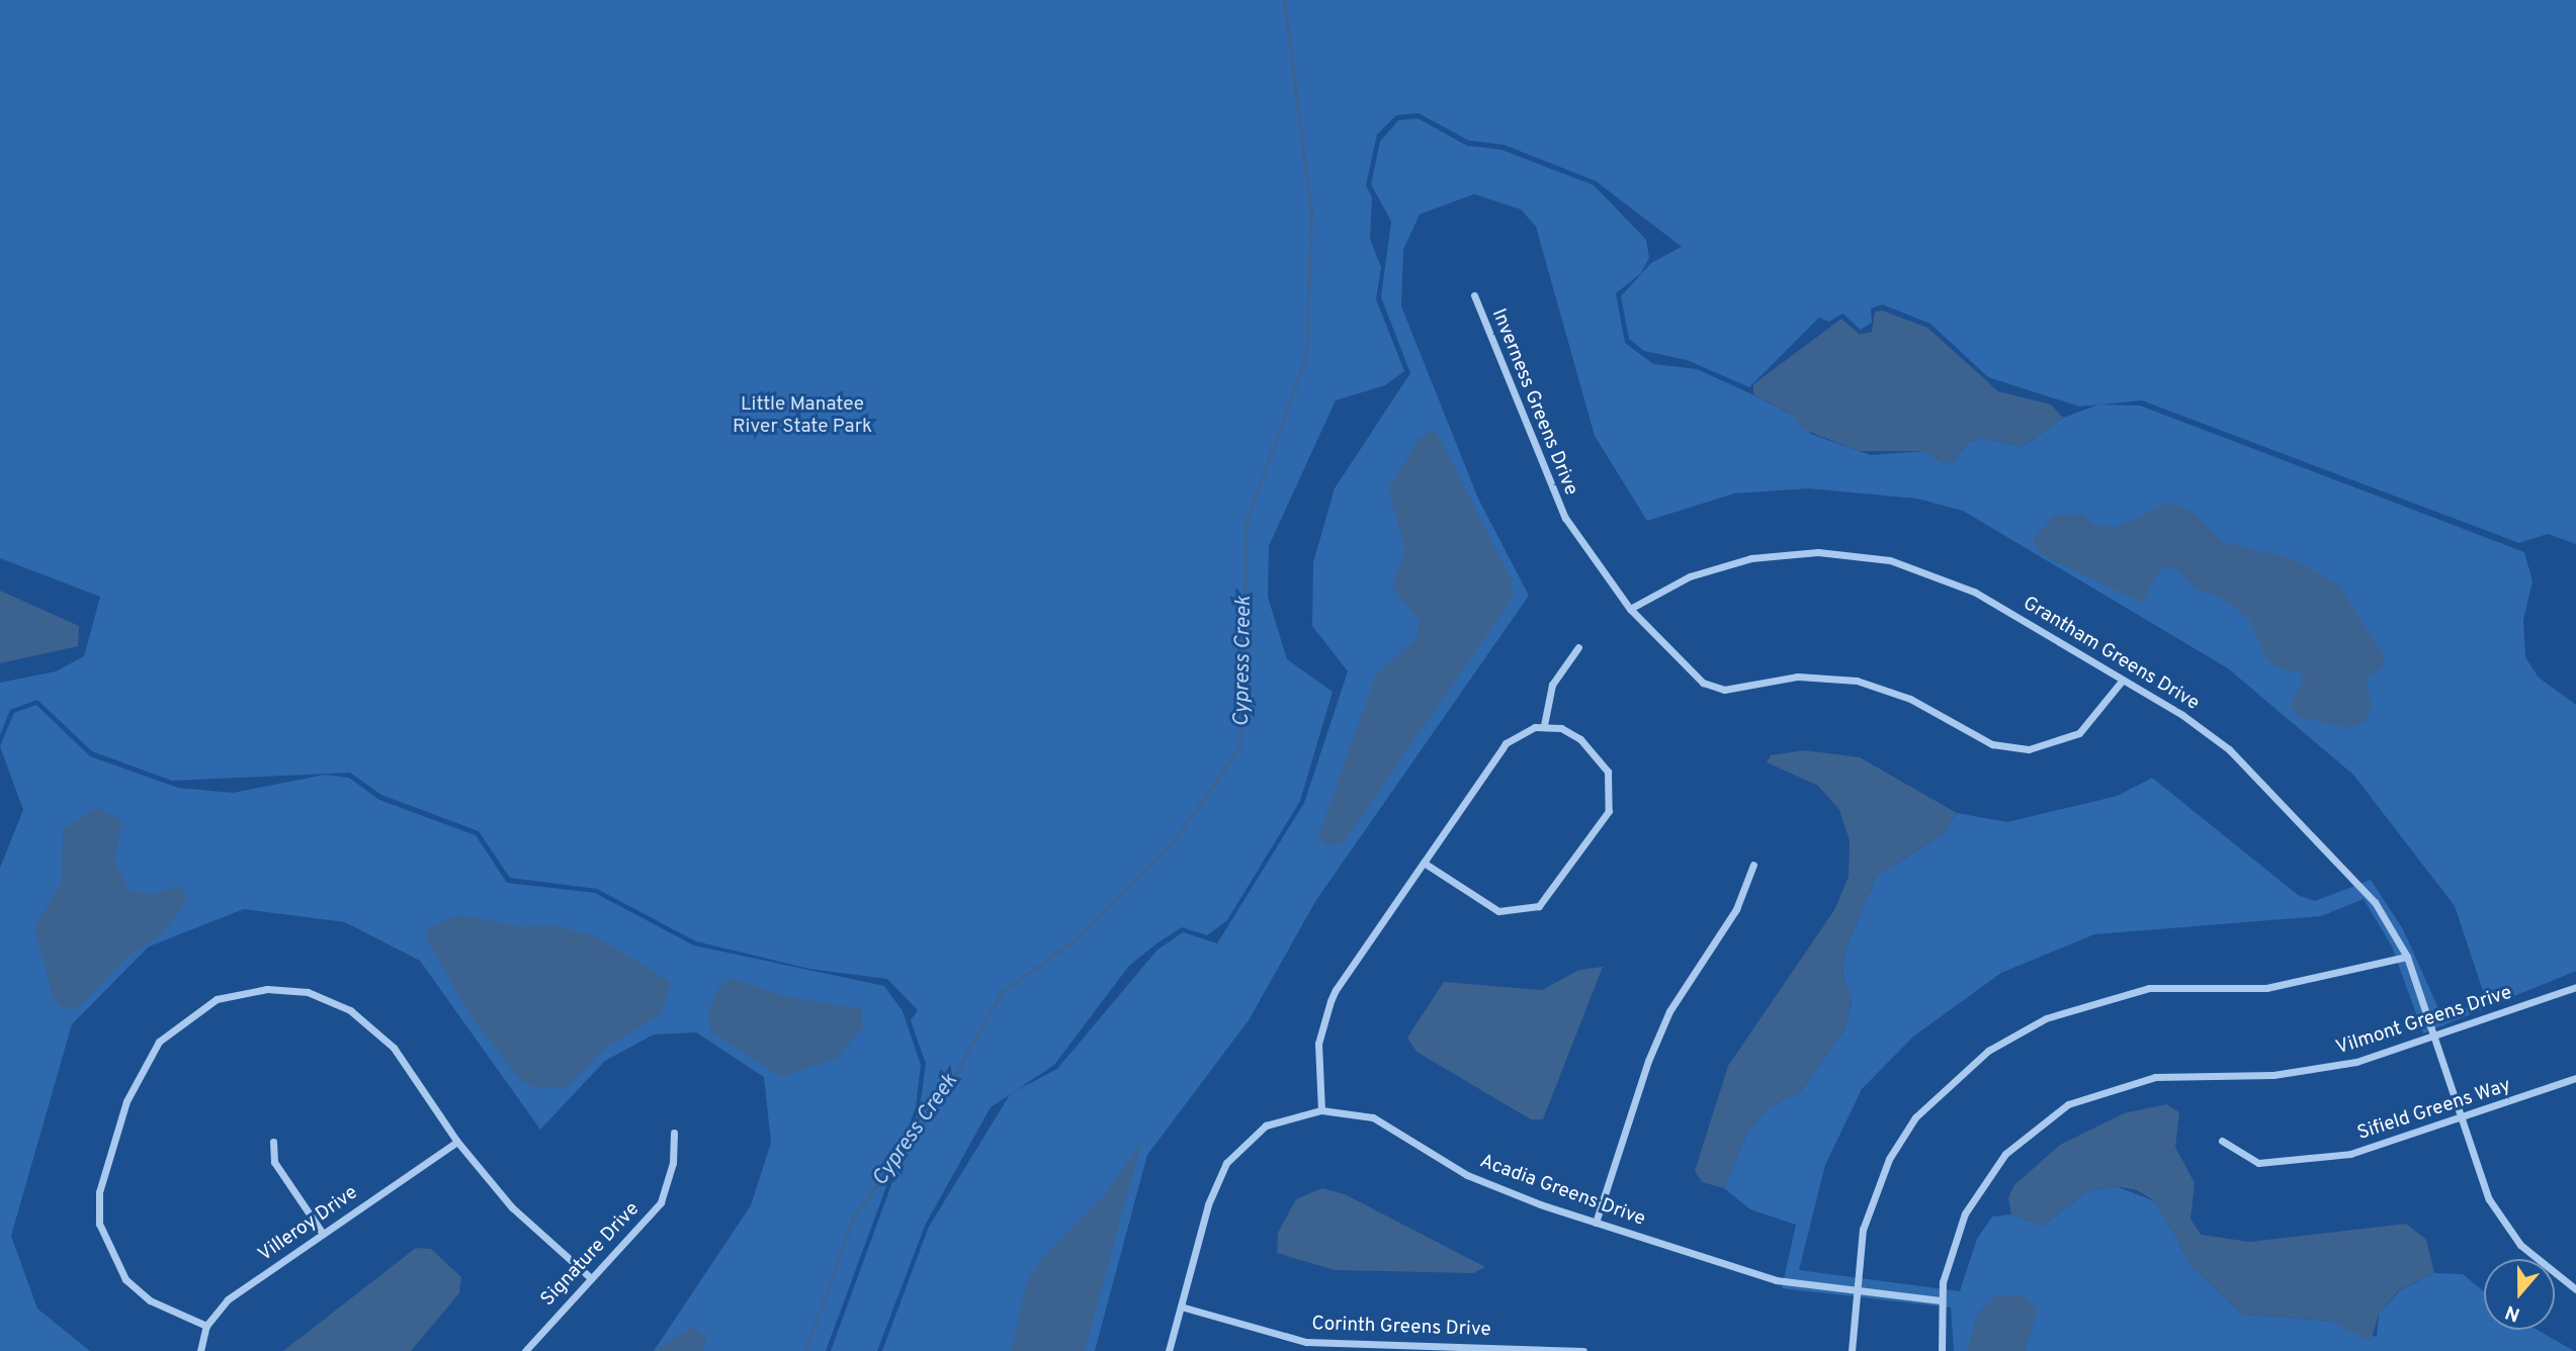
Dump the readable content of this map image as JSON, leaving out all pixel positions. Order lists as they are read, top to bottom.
{
  "streets": {
    "street": [
      "Inverness Greens Drive",
      "Grantham Greens Drive",
      "Vilmont Greens Drive",
      "Sifield Greens Way",
      "Acadia Greens Drive",
      "Villeroy Drive",
      "Signature Drive",
      "Corinth Greens Drive"
    ]
  },
  "crossings": [
    ["Inverness Greens Drive", "Grantham Greens Drive"],
    ["Grantham Greens Drive", "Vilmont Greens Drive"],
    ["Grantham Greens Drive", "Sifield Greens Way"],
    ["Vilmont Greens Drive", "Acadia Greens Drive"],
    ["Acadia Greens Drive", "Corinth Greens Drive"]
  ],
  "water": ["Cypress Creek"],
  "parks": ["Little Manatee River State Park"],
  "north": "bottom"
}
